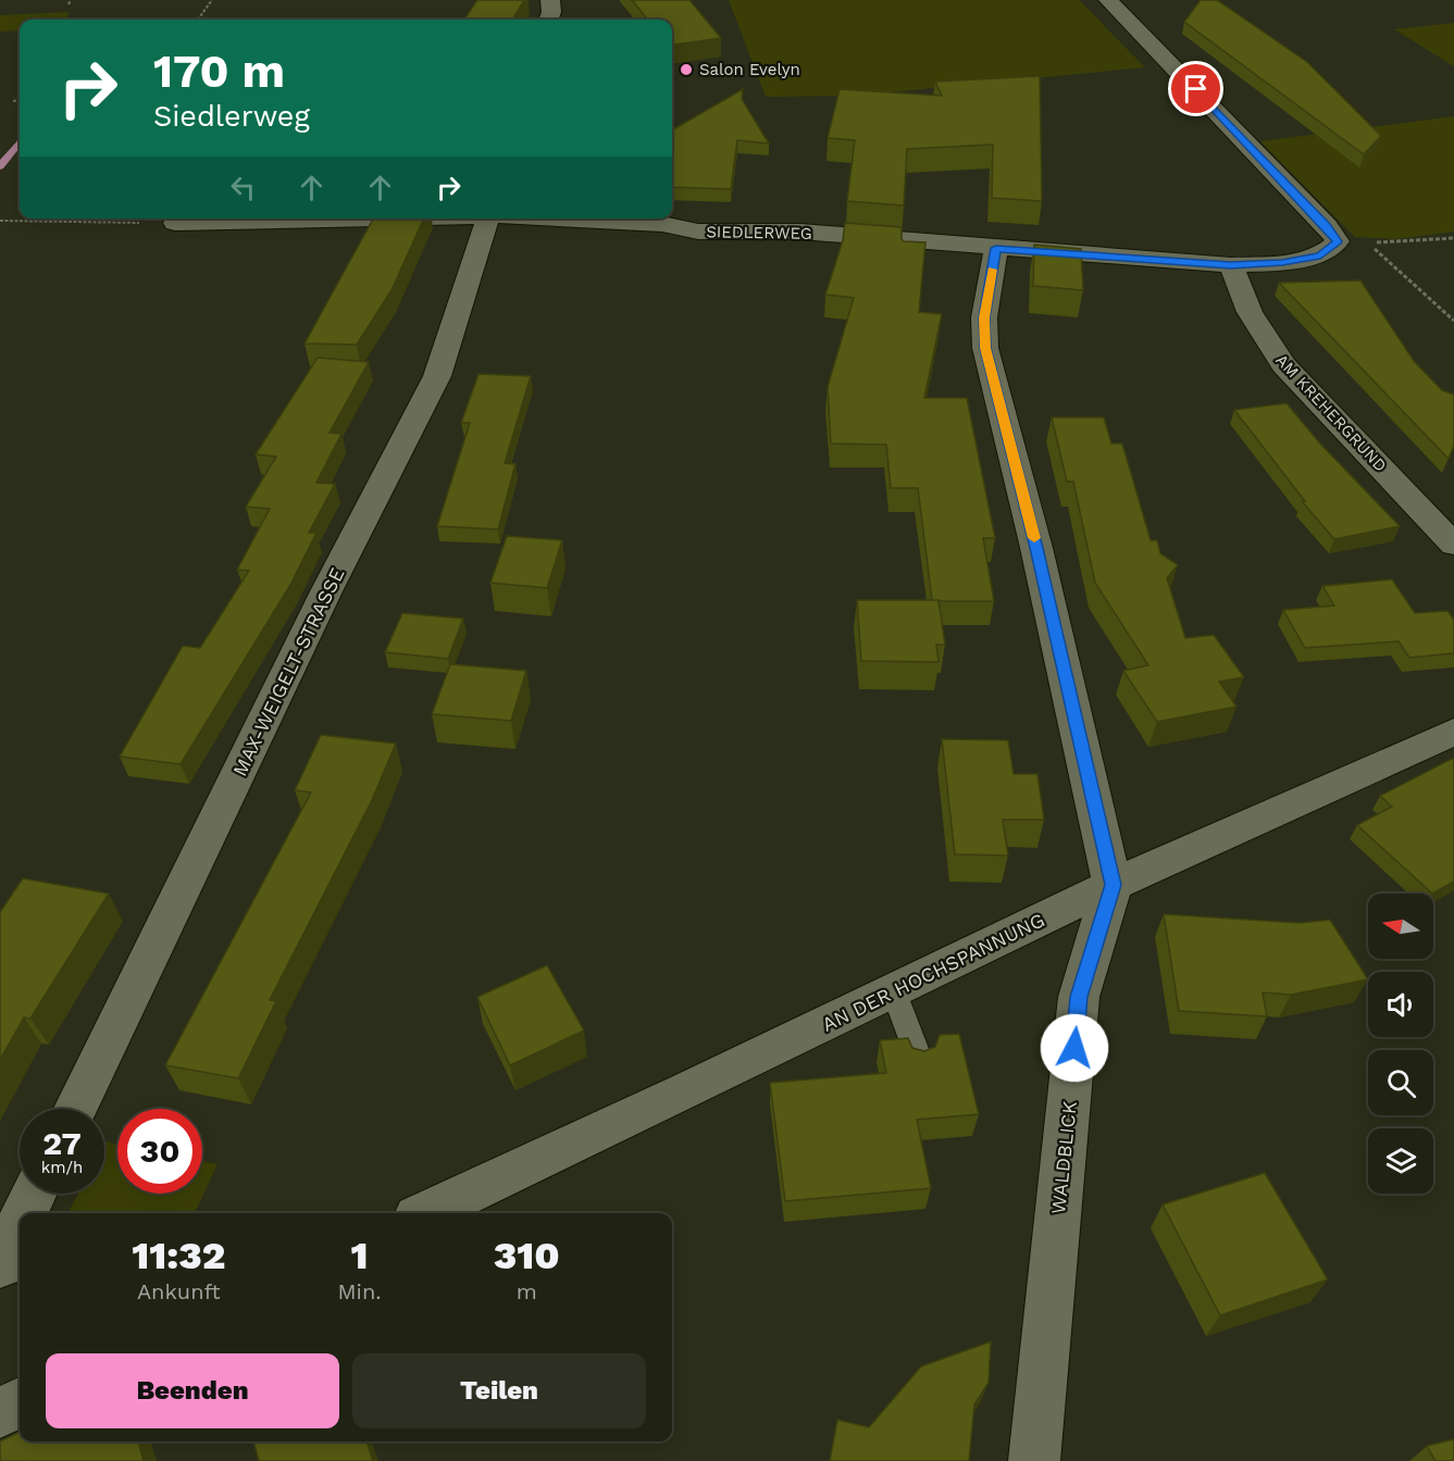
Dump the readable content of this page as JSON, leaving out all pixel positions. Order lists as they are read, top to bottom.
{
  "streets": {
    "street": [
      "SIEDLERWEG",
      "AM KREHERGRUND",
      "MAX-WEIGELT-STRASSE",
      "AN DER HOCHSPANNUNG",
      "WALDBLICK"
    ]
  },
  "crossings": [
    ["SIEDLERWEG", "AM KREHERGRUND"],
    ["SIEDLERWEG", "WALDBLICK"],
    ["AN DER HOCHSPANNUNG", "WALDBLICK"]
  ],
  "places": ["Salon Evelyn"],
  "north": "left",
  "page": {
    "turn": ["170 m", "Siedlerweg"],
    "speed": "27 km/h",
    "limit": "30",
    "eta": [
      "11:32",
      "Ankunft",
      "1",
      "Min.",
      "310",
      "m"
    ],
    "buttons": ["Beenden", "Teilen"]
  }
}
